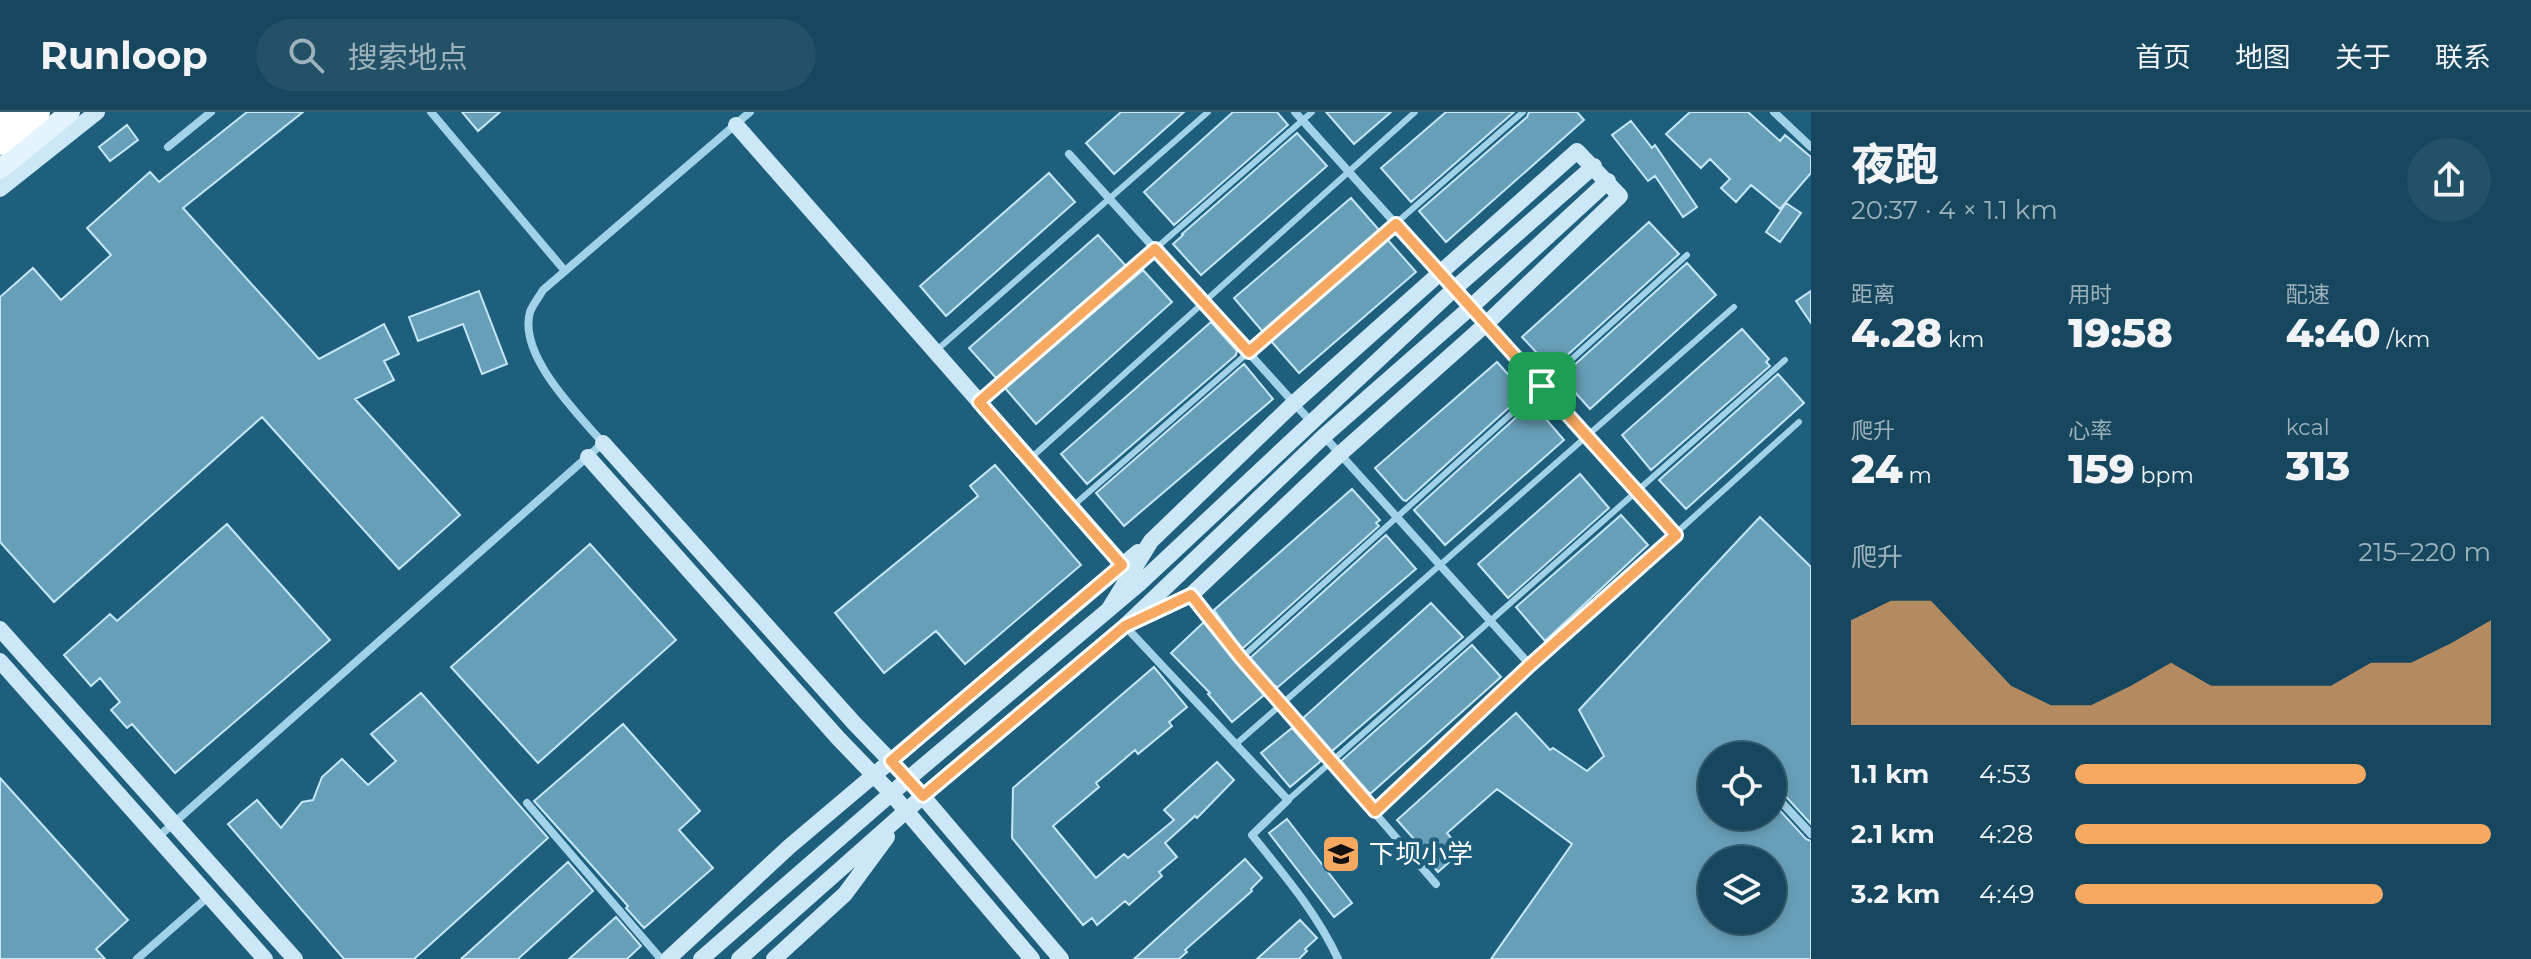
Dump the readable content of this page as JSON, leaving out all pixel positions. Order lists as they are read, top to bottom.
{
  "places": {
    "school or university": ["下坝小学"]
  },
  "page": {
    "header": "Runloop",
    "search": "搜索地点",
    "nav": [
      "首页",
      "地图",
      "关于",
      "联系"
    ],
    "heading": ["夜跑", "20:37 · 4 × 1.1 km"],
    "stats": [
      ["距离", "4.28 km"],
      ["用时", "19:58"],
      ["配速", "4:40 /km"],
      ["爬升", "24 m"],
      ["心率", "159 bpm"],
      ["kcal", "313"]
    ],
    "chart": ["爬升", "215–220 m"],
    "list": [
      {
        "name": "1.1 km",
        "note": "4:53"
      },
      {
        "name": "2.1 km",
        "note": "4:28"
      },
      {
        "name": "3.2 km",
        "note": "4:49"
      }
    ]
  }
}
